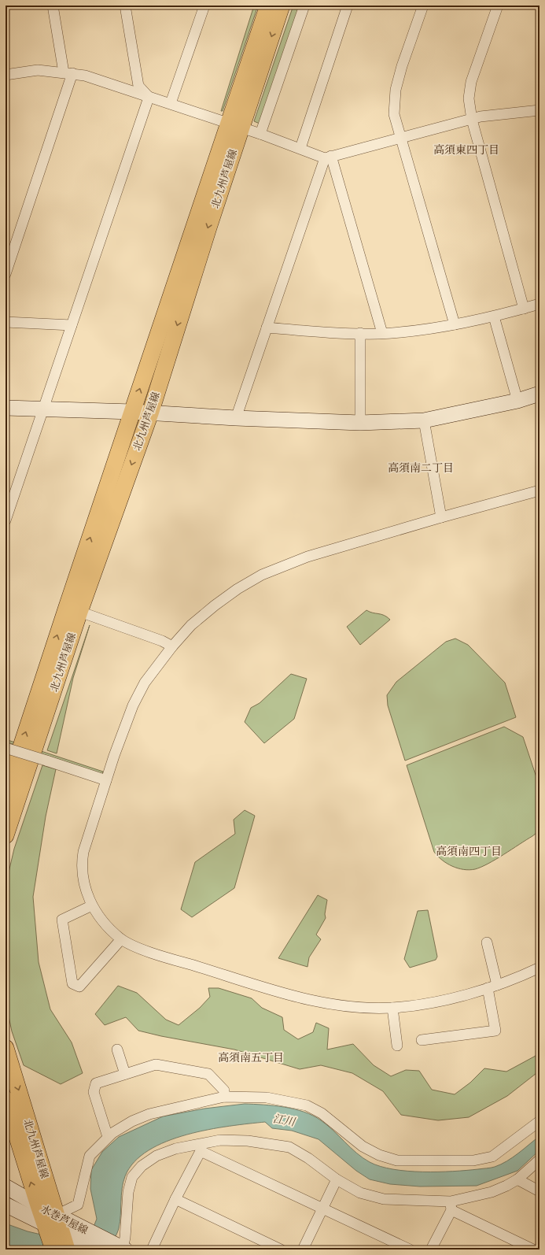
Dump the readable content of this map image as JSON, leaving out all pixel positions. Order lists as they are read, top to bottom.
{
  "streets": {
    "main road": ["北九州芦屋線"],
    "street": ["水巻芦屋線"]
  },
  "crossings": [
    ["北九州芦屋線", "水巻芦屋線"]
  ],
  "districts": [
    "高須東四丁目",
    "高須南二丁目",
    "高須南四丁目",
    "高須南五丁目"
  ],
  "water": ["江川"]
}
